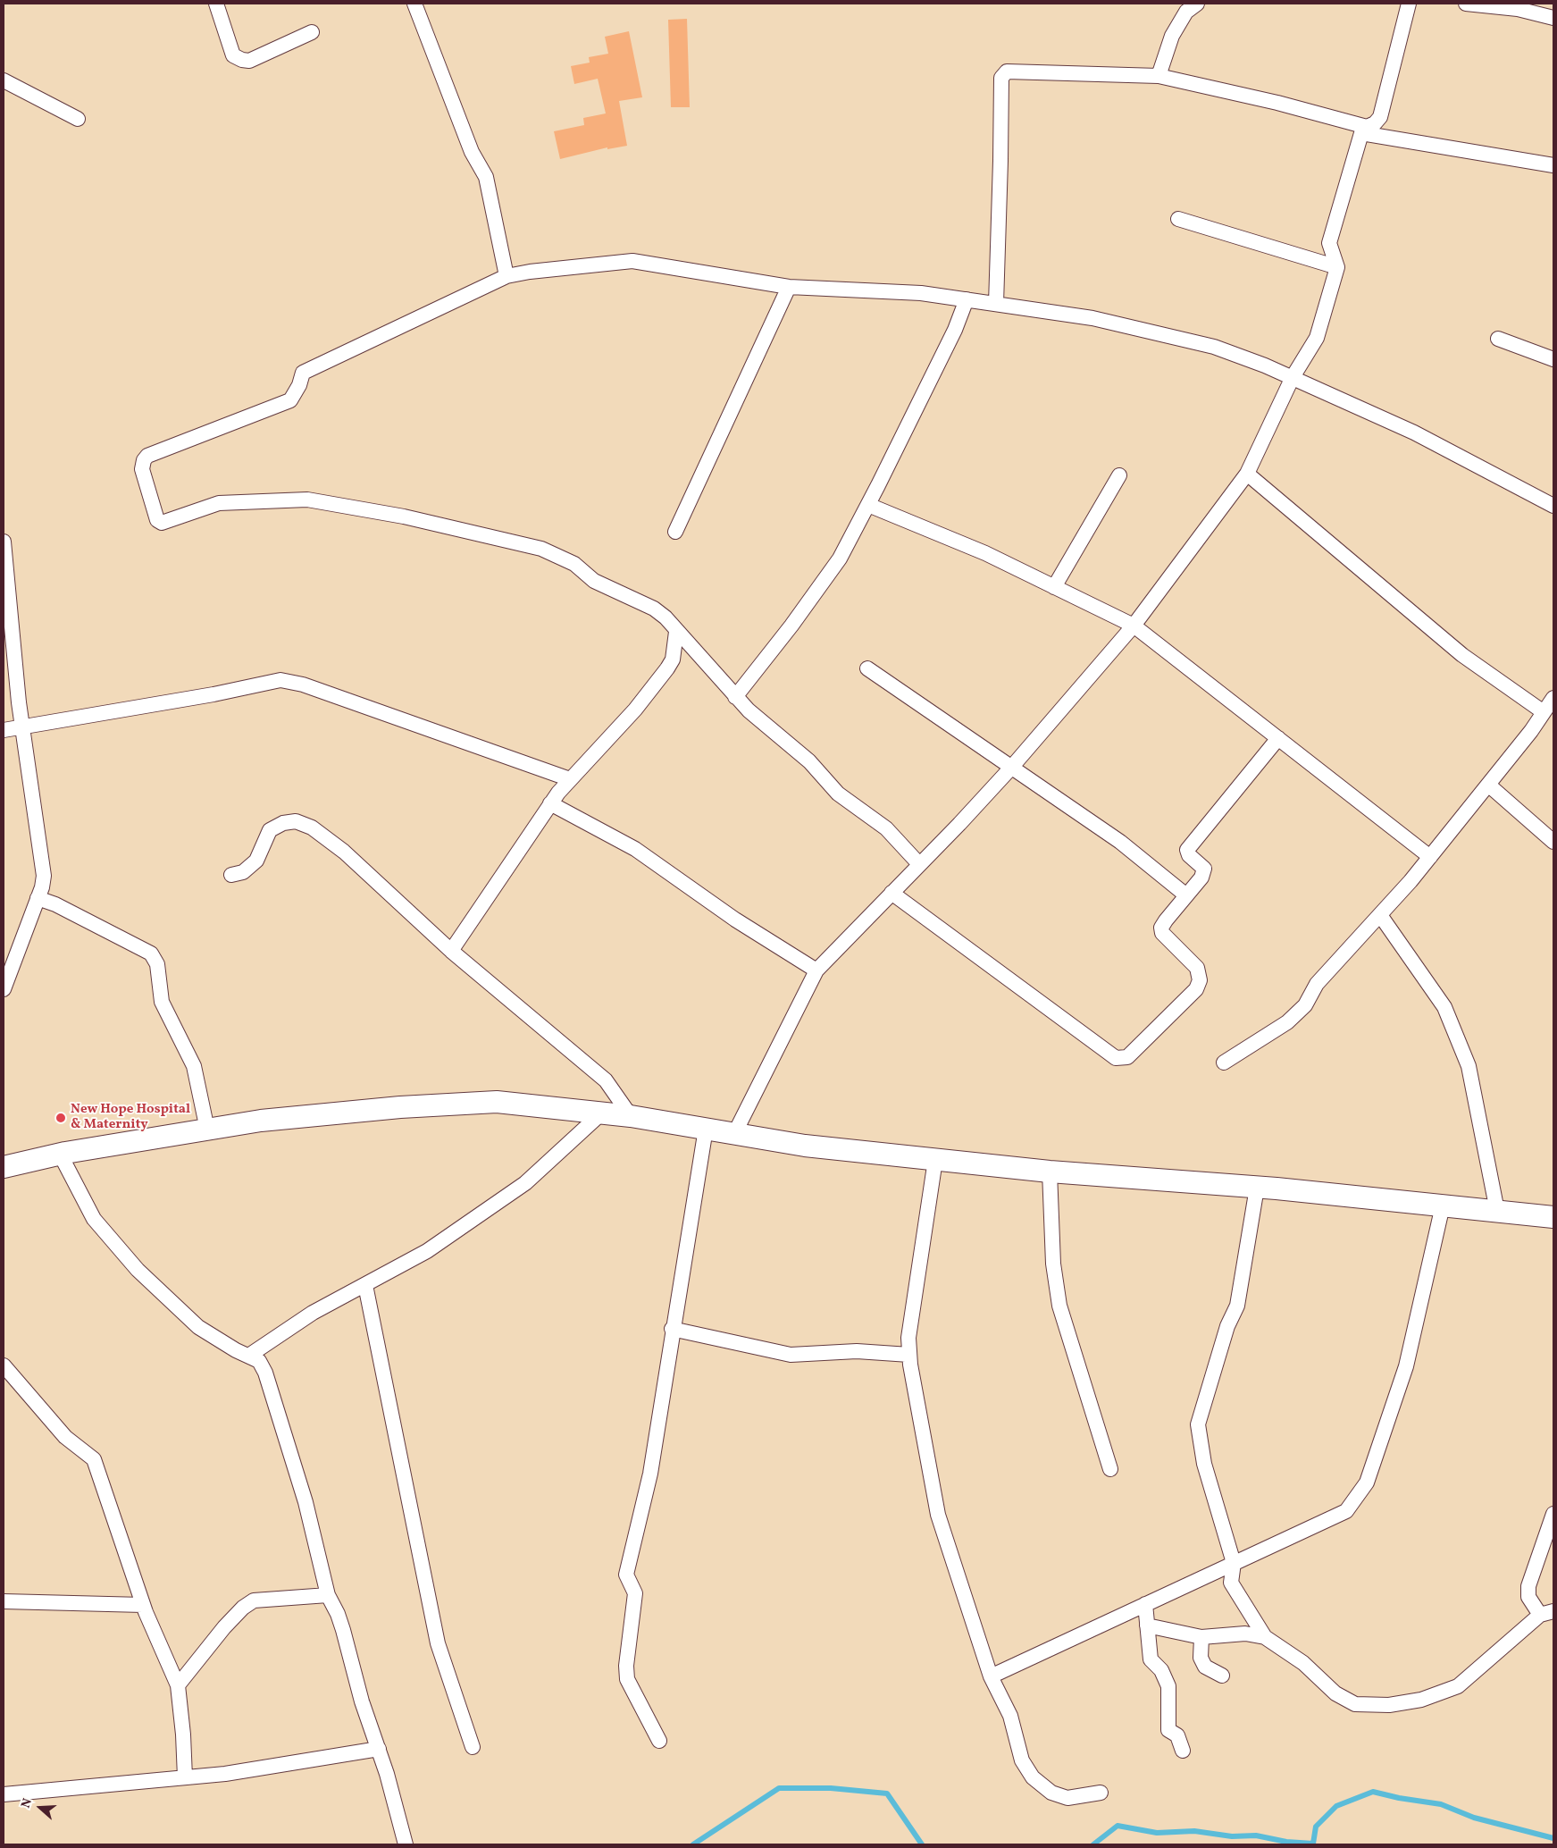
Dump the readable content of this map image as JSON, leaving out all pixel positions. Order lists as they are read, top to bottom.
{
  "places": ["New Hope Hospital & Maternity"],
  "north": "left"
}
